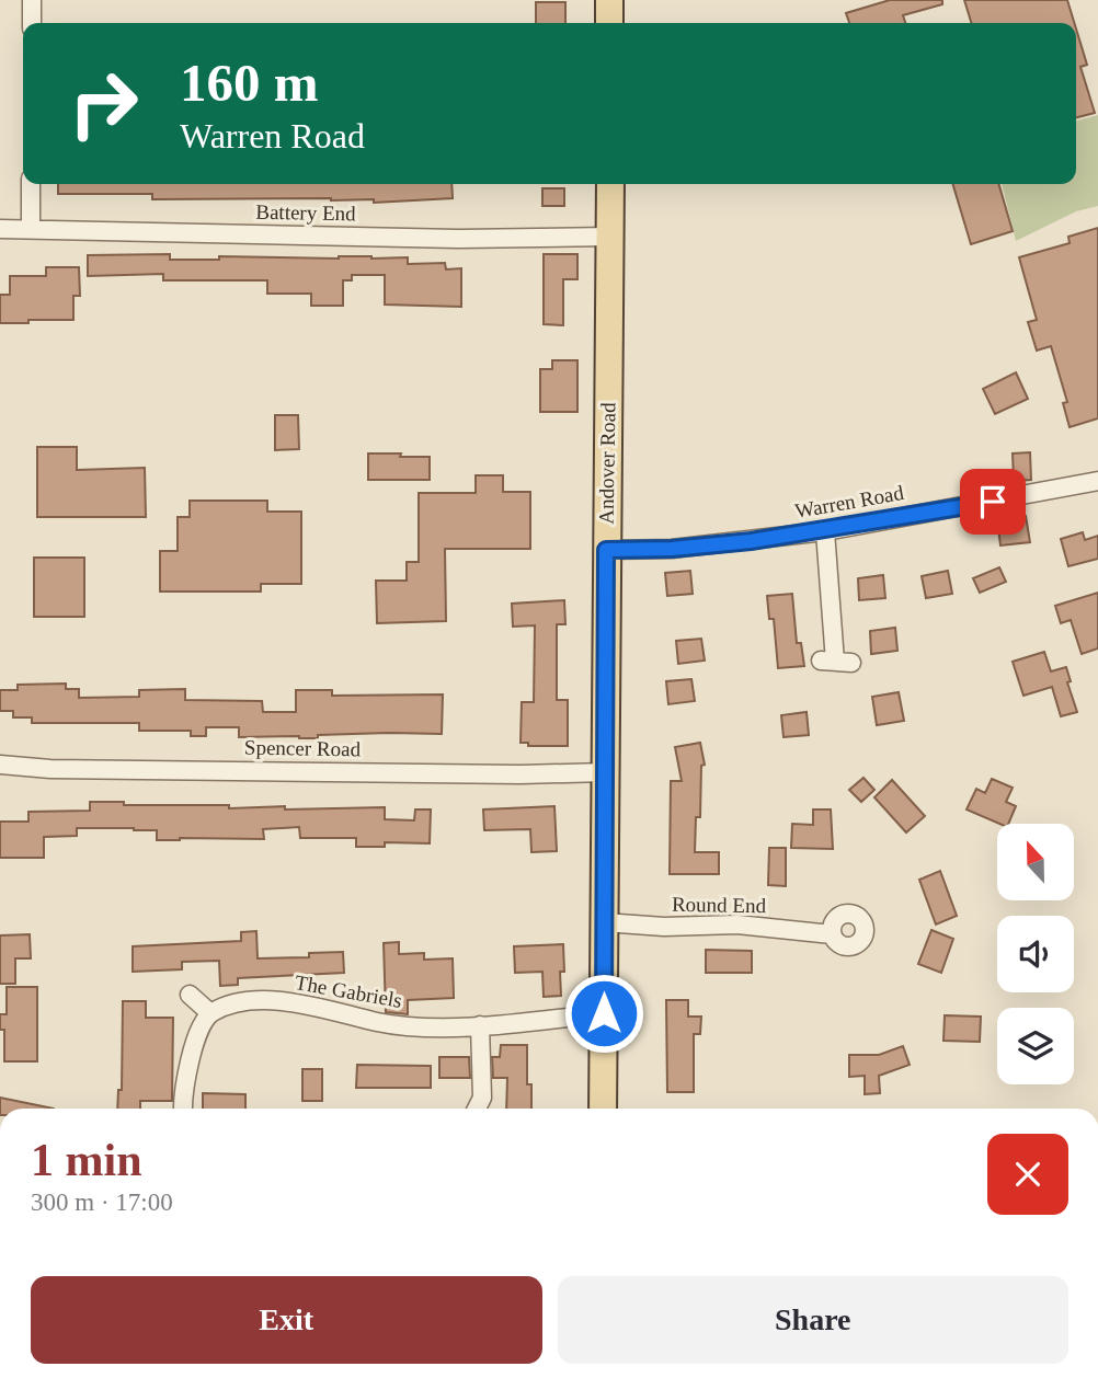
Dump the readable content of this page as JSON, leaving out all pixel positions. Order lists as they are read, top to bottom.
{
  "streets": {
    "main road": ["Andover Road"],
    "street": [
      "Battery End",
      "Warren Road",
      "Spencer Road",
      "Round End",
      "The Gabriels"
    ]
  },
  "crossings": [
    ["Battery End", "Andover Road"],
    ["Andover Road", "Warren Road"],
    ["Andover Road", "Spencer Road"],
    ["Andover Road", "Round End"],
    ["Andover Road", "The Gabriels"]
  ],
  "north": "top",
  "page": {
    "turn": ["160 m", "Warren Road"],
    "heading": ["1 min", "300 m · 17:00"],
    "buttons": ["Exit", "Share"]
  }
}
